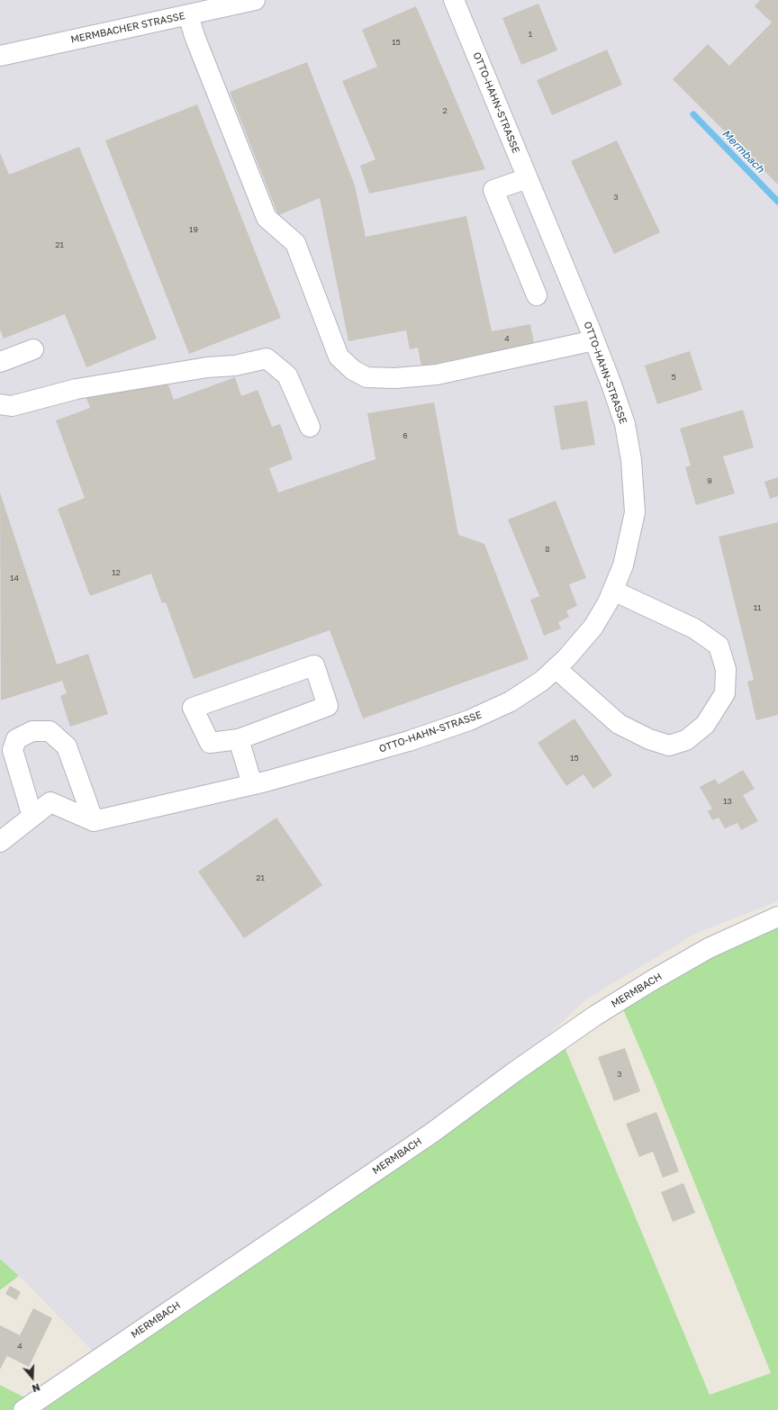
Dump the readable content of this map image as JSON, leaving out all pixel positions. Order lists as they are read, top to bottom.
{
  "streets": {
    "street": ["MERMBACHER STRASSE", "OTTO-HAHN-STRASSE", "MERMBACH"]
  },
  "water": ["Mermbach"],
  "house_numbers": [
    "1",
    "15",
    "2",
    "3",
    "19",
    "21",
    "4",
    "5",
    "6",
    "9",
    "8",
    "12",
    "14",
    "11",
    "15",
    "13",
    "21",
    "3",
    "4"
  ],
  "north": "bottom"
}
